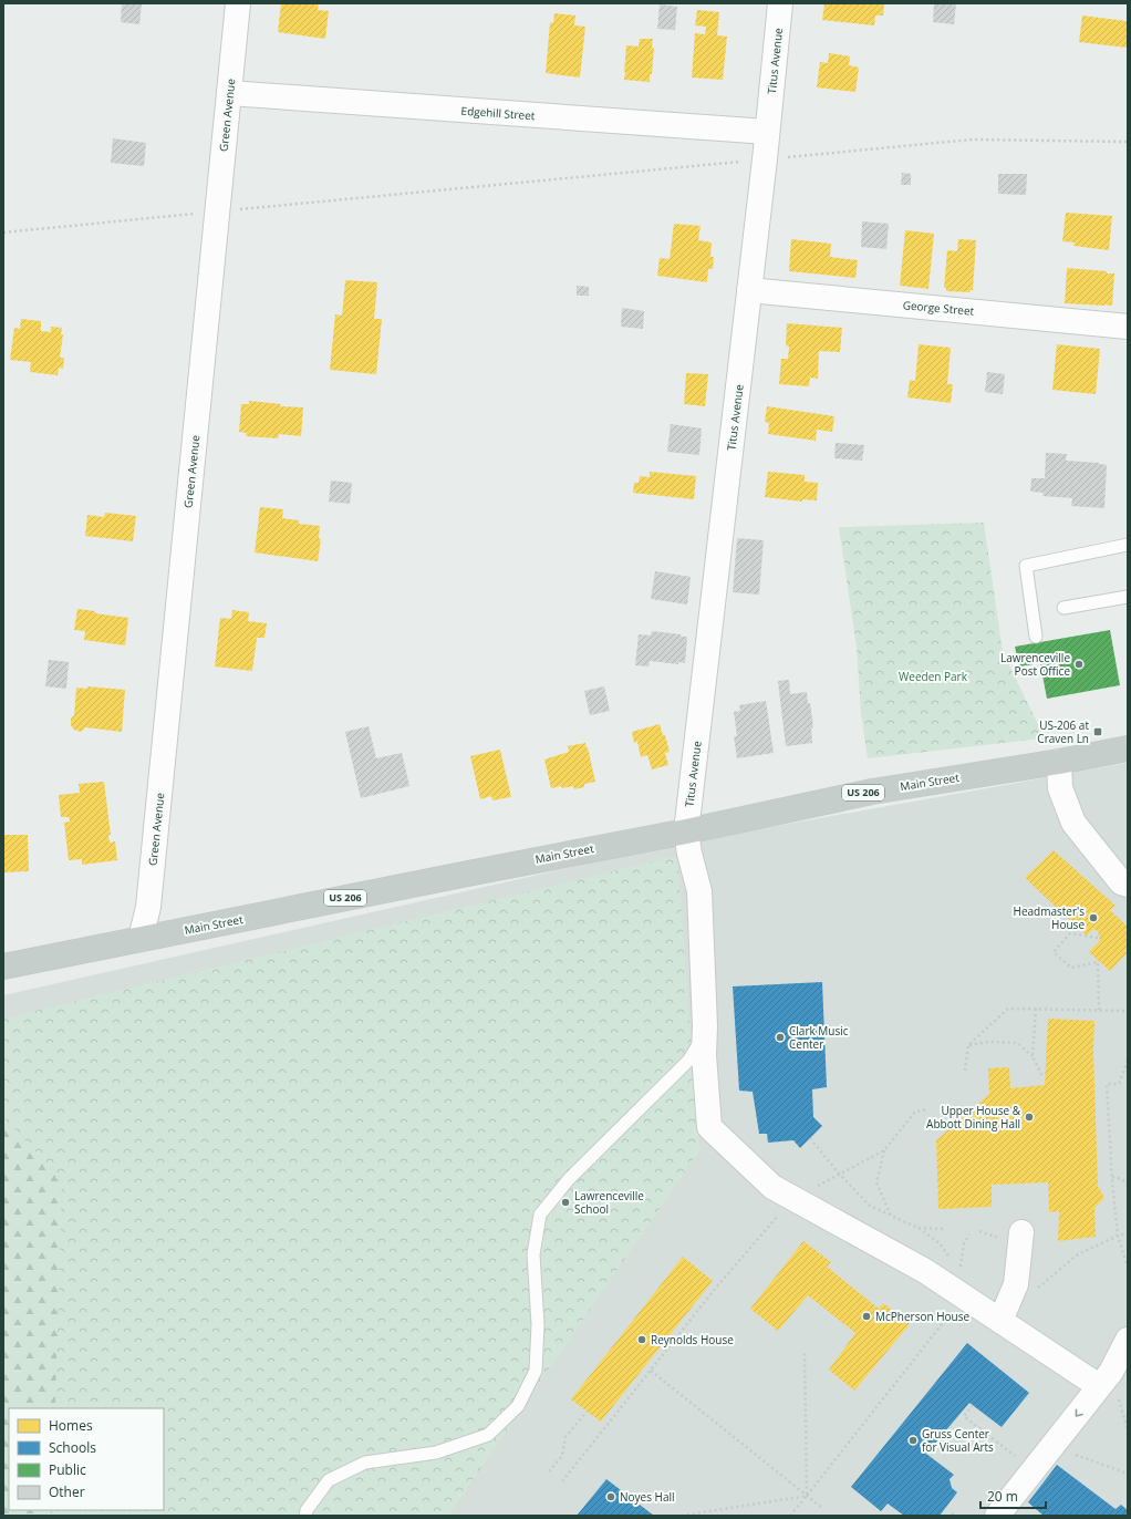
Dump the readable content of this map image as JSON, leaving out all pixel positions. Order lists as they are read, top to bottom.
{
  "streets": {
    "highway": ["Main Street", "US 206"],
    "street": [
      "Titus Avenue",
      "Edgehill Street",
      "Green Avenue",
      "George Street"
    ]
  },
  "crossings": [
    ["Titus Avenue", "Edgehill Street"],
    ["Titus Avenue", "George Street"],
    ["Titus Avenue", "Main Street"],
    ["Edgehill Street", "Green Avenue"],
    ["Green Avenue", "Main Street"]
  ],
  "parks": ["Weeden Park"],
  "places": {
    "other": [
      "Lawrenceville Post Office",
      "Headmaster's House",
      "Clark Music Center",
      "Upper House & Abbott Dining Hall",
      "Lawrenceville School",
      "McPherson House",
      "Reynolds House",
      "Gruss Center for Visual Arts",
      "Noyes Hall"
    ],
    "transit": ["US-206 at Craven Ln"]
  },
  "legend": [
    "Homes",
    "Schools",
    "Public",
    "Other"
  ],
  "scale_bar": "20 m"
}
